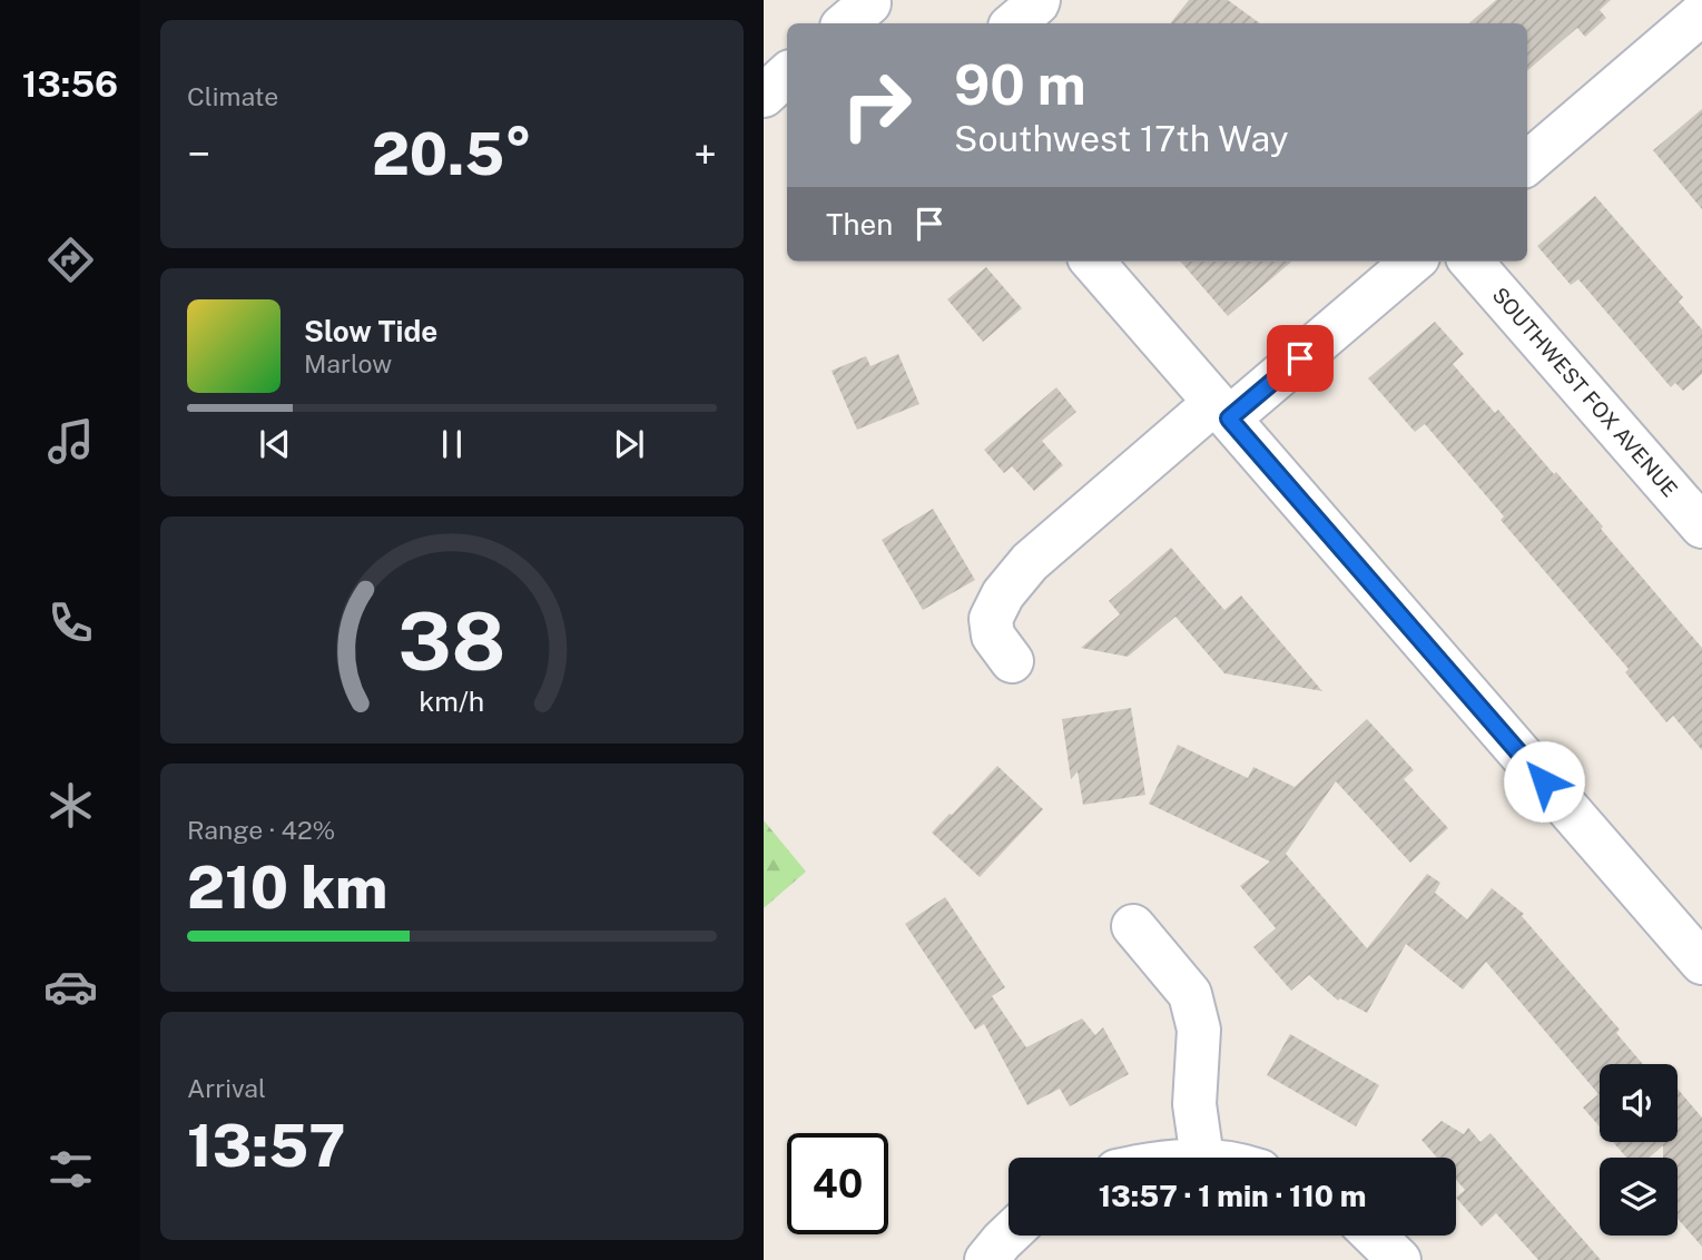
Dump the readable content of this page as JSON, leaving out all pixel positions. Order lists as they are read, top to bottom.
{
  "streets": {
    "street": ["SOUTHWEST FOX AVENUE"]
  },
  "page": {
    "tabs": "13:56",
    "tile": [
      "Climate",
      ["Range · 42%", "210 km"],
      ["Arrival", "13:57"]
    ],
    "turn": ["90 m", "Southwest 17th Way"],
    "heat": ["−", "20.5°", "+"],
    "then": "Then",
    "song": ["Slow Tide", "Marlow"],
    "limit": "40",
    "trip": "13:57 · 1 min · 110 m",
    "gauge": ["38", "km/h"]
  }
}
